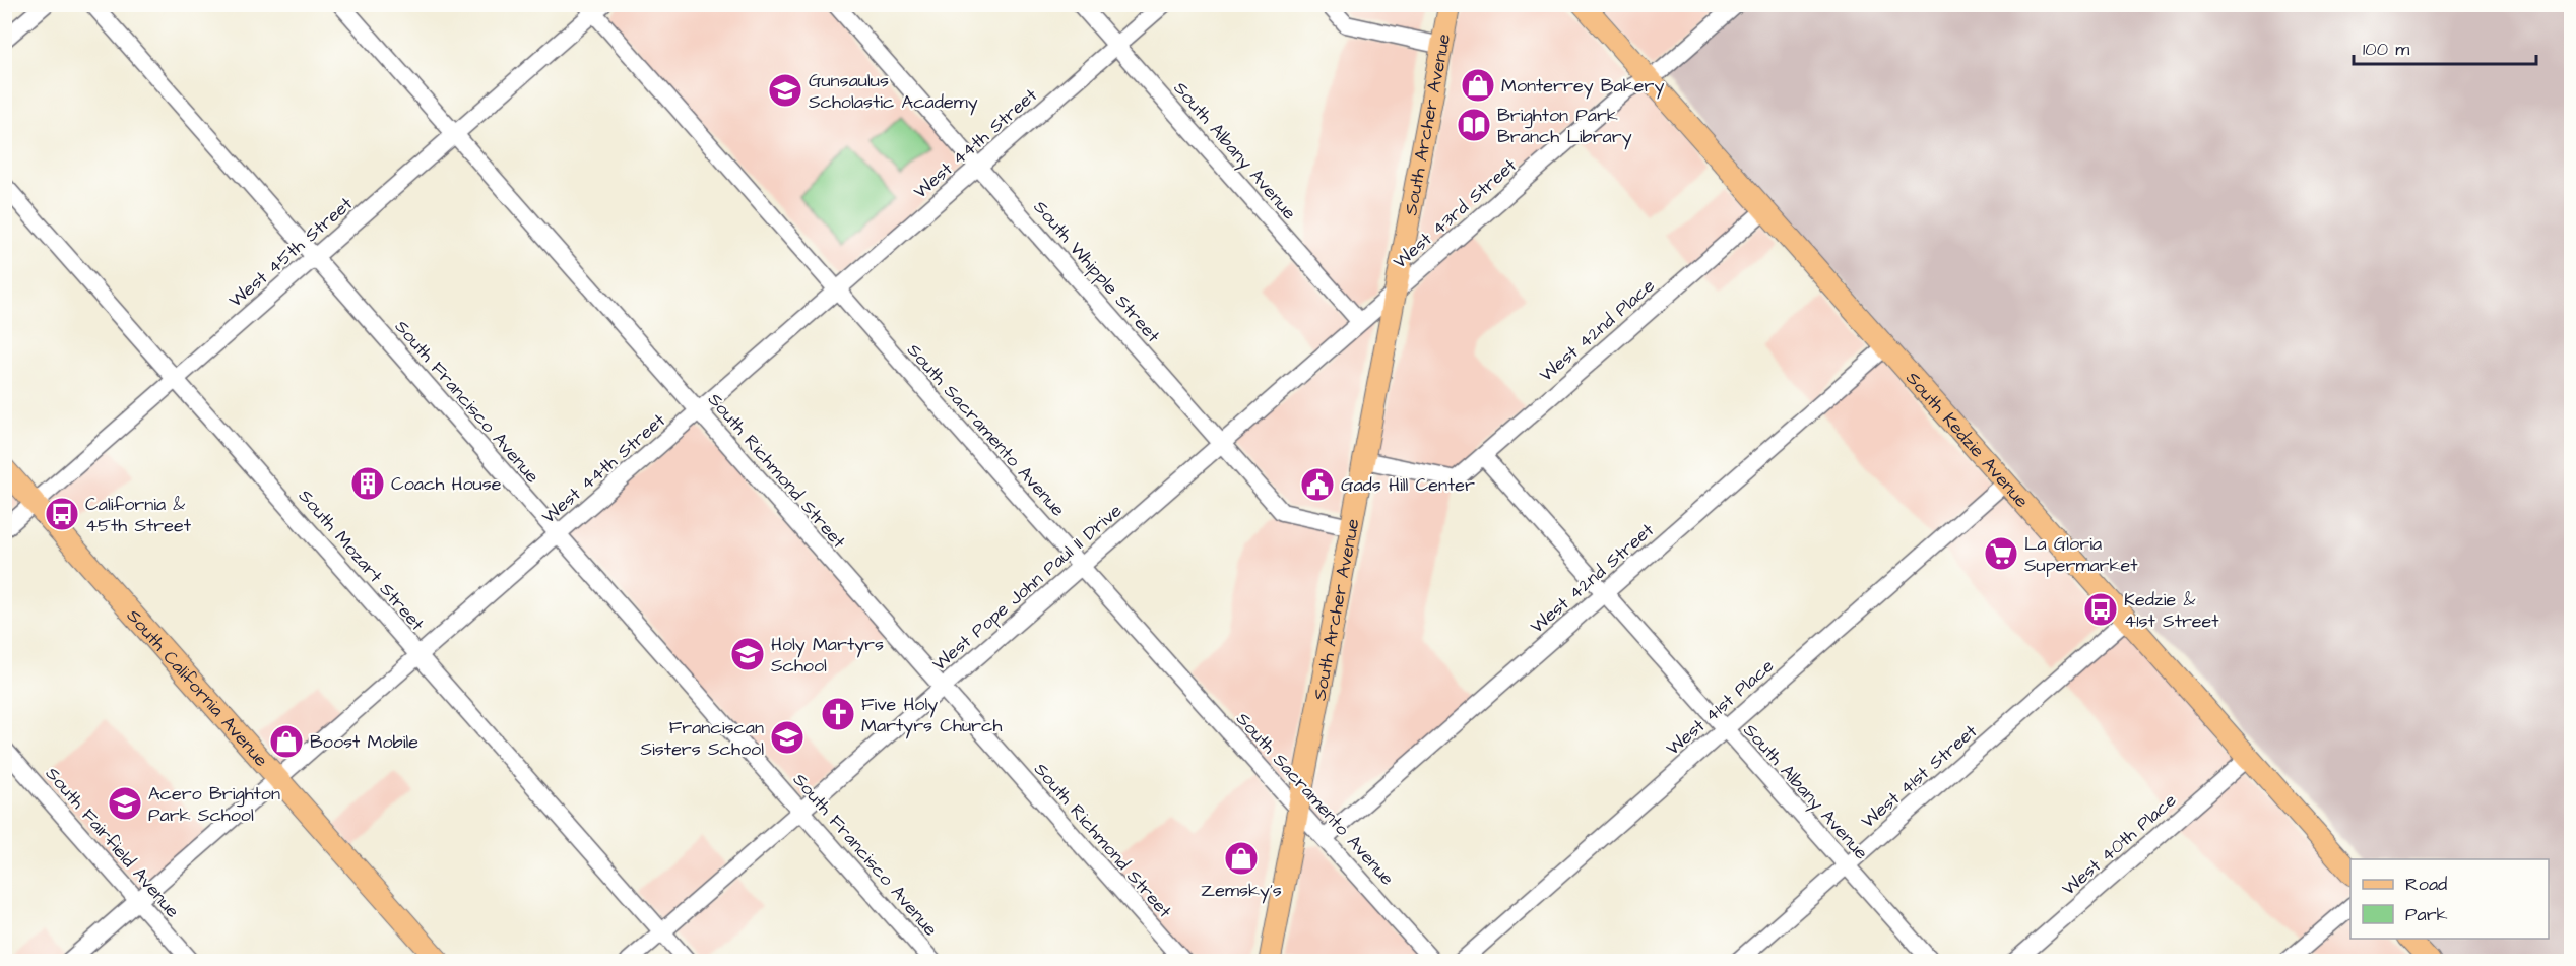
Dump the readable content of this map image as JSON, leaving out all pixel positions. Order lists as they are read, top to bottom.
{
  "streets": {
    "main road": ["South Archer Avenue", "South Kedzie Avenue", "South California Avenue"],
    "street": [
      "West 44th Street",
      "South Albany Avenue",
      "West 43rd Street",
      "West 45th Street",
      "South Whipple Street",
      "West 42nd Place",
      "South Francisco Avenue",
      "South Sacramento Avenue",
      "South Richmond Street",
      "South Mozart Street",
      "West 42nd Street",
      "West Pope John Paul II Drive",
      "West 41st Place",
      "West 41st Street",
      "South Fairfield Avenue",
      "West 40th Place"
    ]
  },
  "crossings": [
    ["South Archer Avenue", "West 43rd Street"],
    ["South Archer Avenue", "South Whipple Street"],
    ["South Archer Avenue", "West 42nd Place"],
    ["South Archer Avenue", "South Sacramento Avenue"],
    ["South Archer Avenue", "West Pope John Paul II Drive"],
    ["West 44th Street", "South Albany Avenue"],
    ["West 44th Street", "South Whipple Street"],
    ["West 44th Street", "South Francisco Avenue"],
    ["West 44th Street", "South Sacramento Avenue"],
    ["West 44th Street", "South Richmond Street"],
    ["West 44th Street", "South Mozart Street"],
    ["West 44th Street", "South California Avenue"],
    ["West 44th Street", "South Fairfield Avenue"],
    ["South Albany Avenue", "West 42nd Place"],
    ["South Albany Avenue", "West 42nd Street"],
    ["South Albany Avenue", "West Pope John Paul II Drive"],
    ["South Albany Avenue", "West 41st Place"],
    ["South Albany Avenue", "West 41st Street"],
    ["West 43rd Street", "South Kedzie Avenue"],
    ["West 43rd Street", "West Pope John Paul II Drive"],
    ["West 45th Street", "South Francisco Avenue"],
    ["West 45th Street", "South Sacramento Avenue"],
    ["West 45th Street", "South Richmond Street"],
    ["West 45th Street", "South Mozart Street"],
    ["West 45th Street", "South California Avenue"],
    ["South Whipple Street", "West Pope John Paul II Drive"],
    ["West 42nd Place", "South Kedzie Avenue"],
    ["South Francisco Avenue", "West Pope John Paul II Drive"],
    ["South Sacramento Avenue", "West 42nd Street"],
    ["South Sacramento Avenue", "West Pope John Paul II Drive"],
    ["South Kedzie Avenue", "West 42nd Street"],
    ["South Kedzie Avenue", "West 41st Place"],
    ["South Kedzie Avenue", "West 41st Street"],
    ["South Kedzie Avenue", "West 40th Place"],
    ["South Richmond Street", "West Pope John Paul II Drive"],
    ["South Mozart Street", "West Pope John Paul II Drive"]
  ],
  "places": {
    "shop": ["Monterrey Bakery", "Boost Mobile", "Zemsky's"],
    "school or university": [
      "Gunsaulus Scholastic Academy",
      "Holy Martyrs School",
      "Franciscan Sisters School",
      "Acero Brighton Park School"
    ],
    "library": ["Brighton Park Branch Library"],
    "building": ["Coach House"],
    "public building": ["Gads Hill Center"],
    "bus stop": ["California & 45th Street", "Kedzie & 41st Street"],
    "supermarket": ["La Gloria Supermarket"],
    "church": ["Five Holy Martyrs Church"]
  },
  "legend": ["Road", "Park"],
  "scale_bar": "100 m"
}
